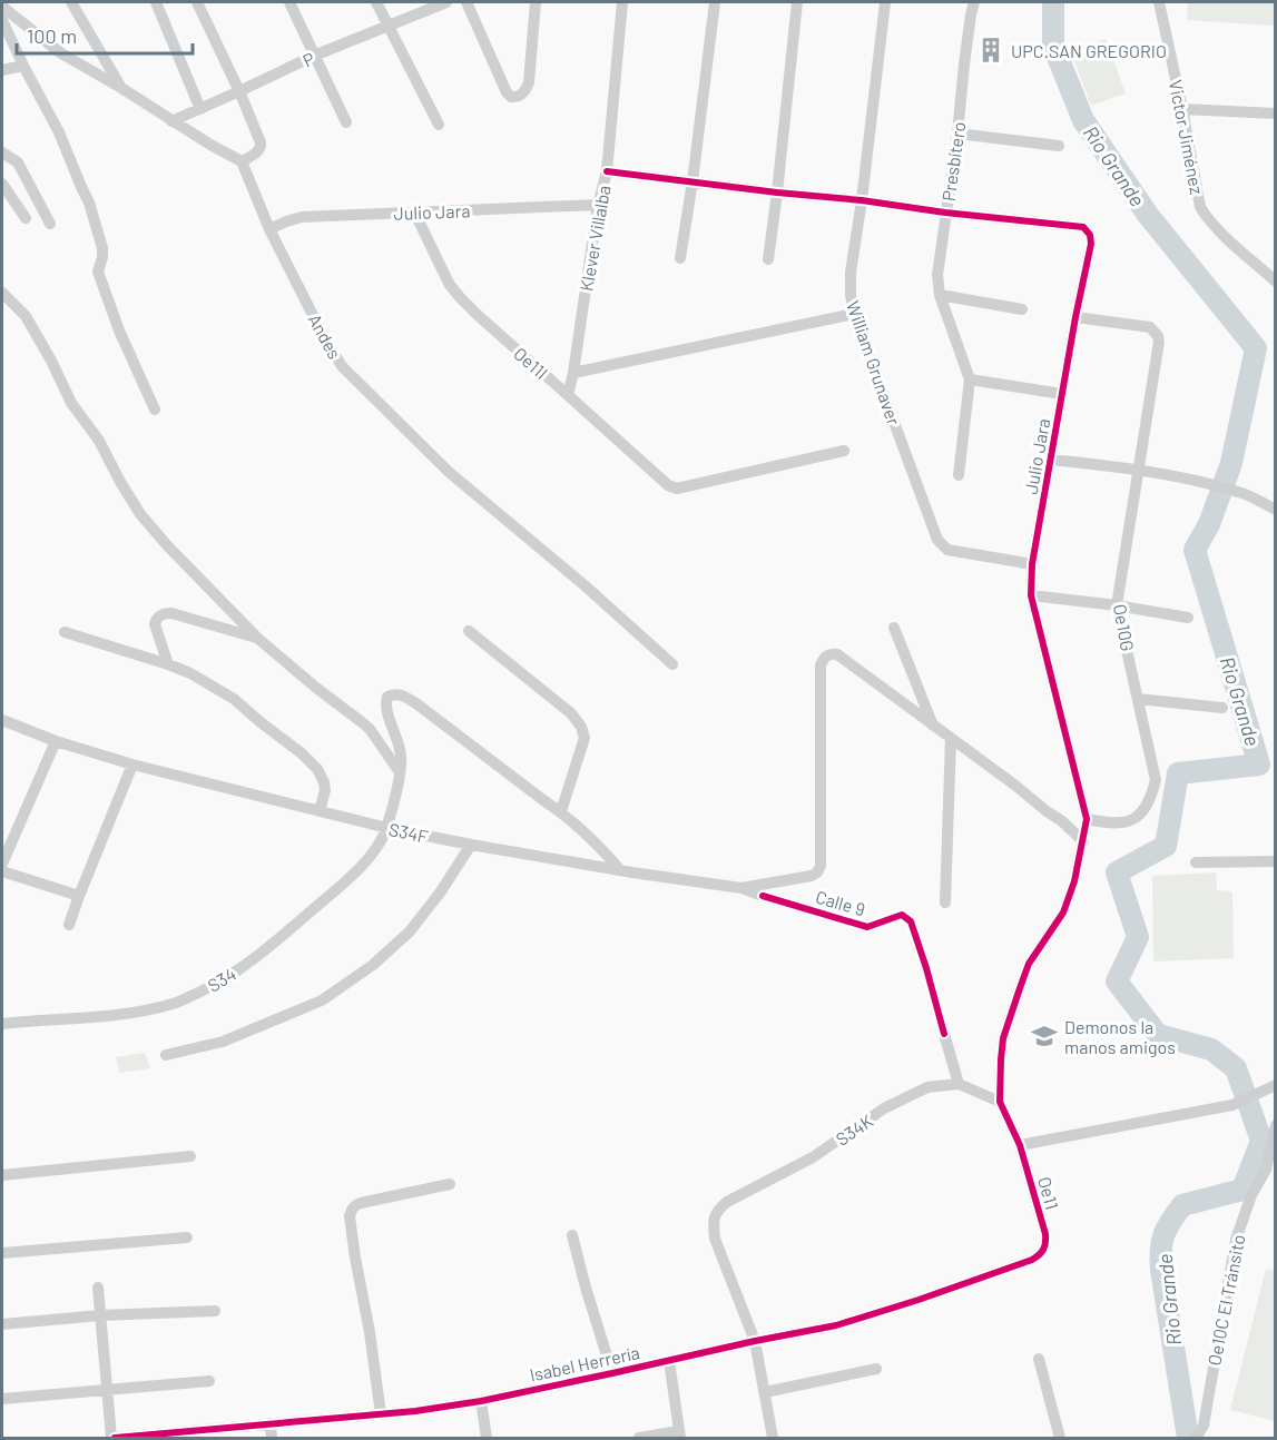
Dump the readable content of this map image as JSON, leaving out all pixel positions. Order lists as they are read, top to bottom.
{
  "streets": {
    "street": [
      "P",
      "Victor Jiménez",
      "Presbítero",
      "Julio Jara",
      "Klever Villalba",
      "Andes",
      "Oe11I",
      "William Grunaver",
      "Oe10G",
      "S34F",
      "S34",
      "S34K",
      "Oe11",
      "Oe10C El Tránsito",
      "Isabel Herrería"
    ],
    "cycle path": ["Calle 9"]
  },
  "crossings": [
    ["Presbítero", "Julio Jara"],
    ["Julio Jara", "Klever Villalba"],
    ["Julio Jara", "Andes"],
    ["Julio Jara", "Oe11I"],
    ["Julio Jara", "William Grunaver"],
    ["Julio Jara", "Oe10G"],
    ["Julio Jara", "Oe11"],
    ["Klever Villalba", "Oe11I"],
    ["S34F", "S34"],
    ["S34K", "Isabel Herrería"],
    ["Oe11", "Isabel Herrería"]
  ],
  "water": ["Rio Grande"],
  "places": {
    "building": ["UPC.SAN GREGORIO"],
    "school or university": ["Demonos la manos amigos"]
  },
  "scale_bar": "100 m"
}
